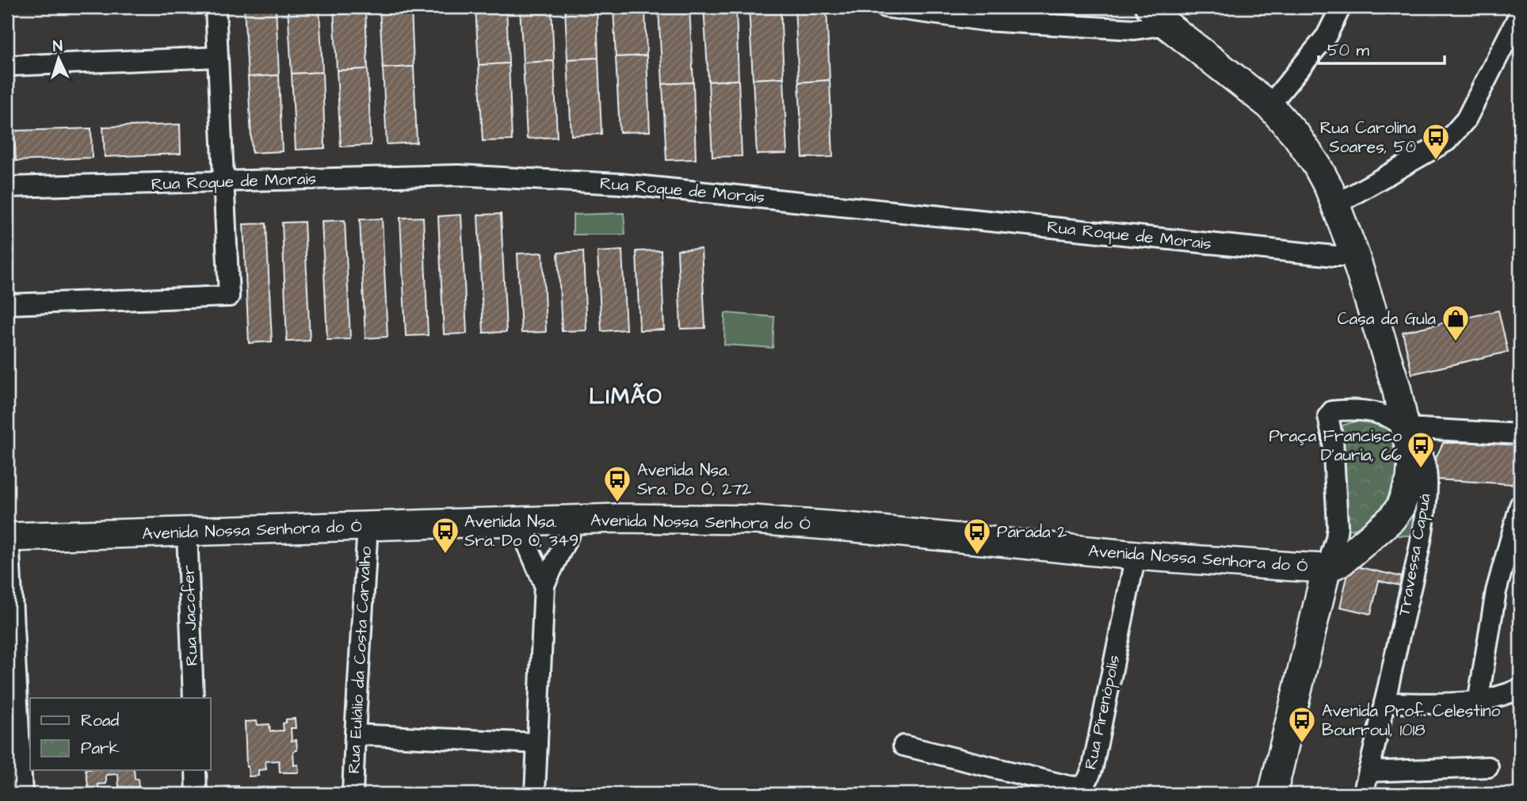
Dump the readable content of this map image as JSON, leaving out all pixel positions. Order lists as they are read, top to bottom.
{
  "streets": {
    "main road": ["Avenida Nossa Senhora do Ó", "Travessa Capuá"],
    "street": [
      "Rua Roque de Morais",
      "Rua Jacofer",
      "Rua Eulálio da Costa Carvalho",
      "Rua Pirenópolis"
    ]
  },
  "crossings": [
    ["Avenida Nossa Senhora do Ó", "Travessa Capuá"],
    ["Avenida Nossa Senhora do Ó", "Rua Jacofer"],
    ["Avenida Nossa Senhora do Ó", "Rua Eulálio da Costa Carvalho"],
    ["Avenida Nossa Senhora do Ó", "Rua Pirenópolis"]
  ],
  "districts": ["LIMÃO"],
  "places": {
    "bus stop": [
      "Rua Carolina Soares, 50",
      "Praça Francisco D'auria, 66",
      "Avenida Nsa. Sra. Do Ó, 272",
      "Avenida Nsa. Sra. Do Ó, 349",
      "Parada 2",
      "Avenida Prof. Celestino Bourroul, 1018"
    ],
    "shop": ["Casa da Gula"]
  },
  "legend": ["Road", "Park"],
  "scale_bar": "50 m",
  "north": "top"
}
